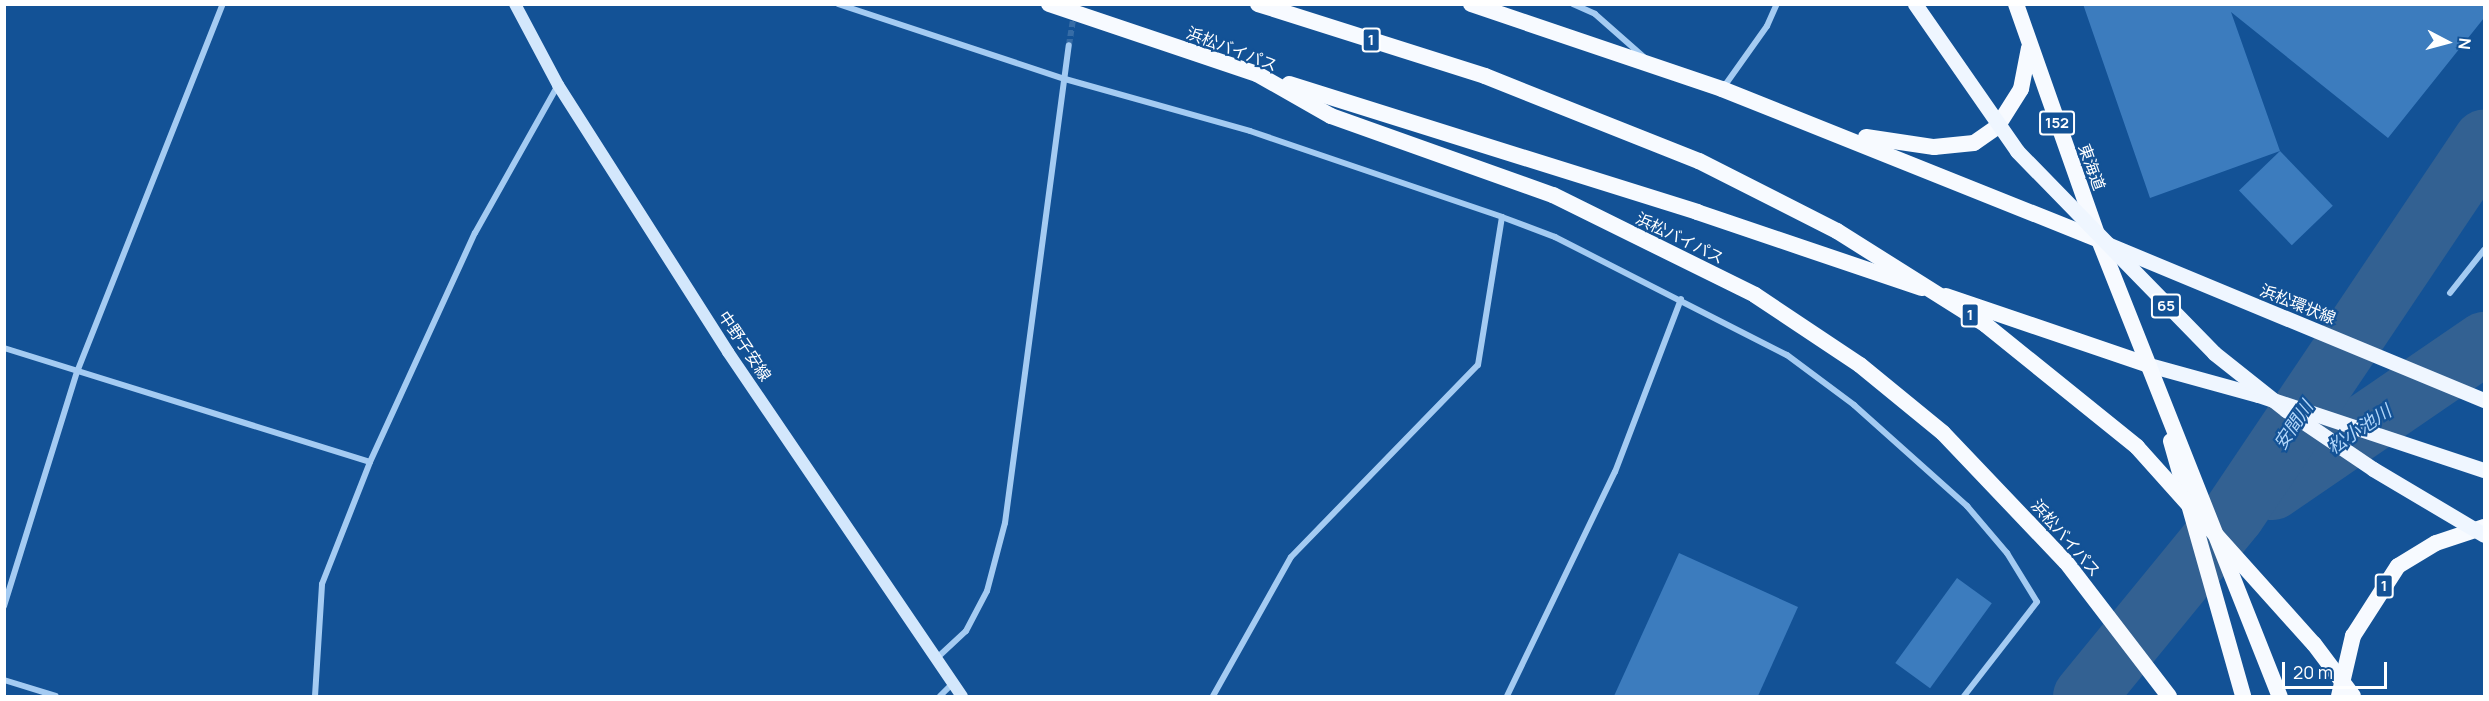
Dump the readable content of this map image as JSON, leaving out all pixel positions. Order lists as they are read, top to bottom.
{
  "streets": {
    "highway": [
      "1",
      "浜松バイパス",
      "152",
      "東海道"
    ],
    "main road": ["浜松環状線", "65", "中野子安線"]
  },
  "crossings": [
    ["1", "浜松バイパス"],
    ["1", "東海道"],
    ["東海道", "浜松環状線"]
  ],
  "water": ["安間川", "松小池川"],
  "scale_bar": "20 m",
  "north": "right"
}
